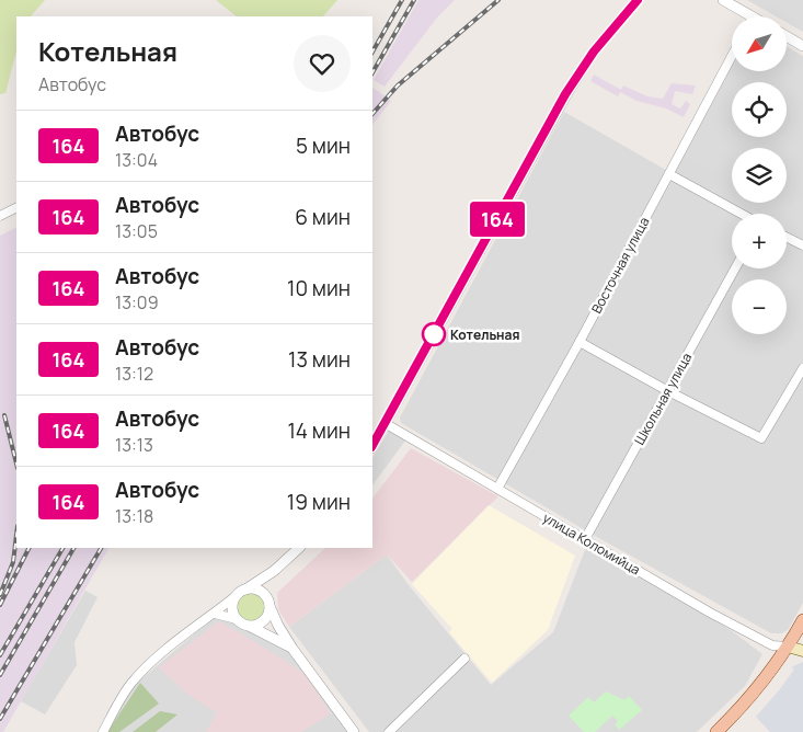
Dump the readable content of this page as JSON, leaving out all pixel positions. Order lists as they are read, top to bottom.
{
  "streets": {
    "street": ["Восточная улица", "Школьная улица", "улица Коломийца"]
  },
  "crossings": [
    ["Восточная улица", "улица Коломийца"],
    ["Школьная улица", "улица Коломийца"]
  ],
  "places": ["Котельная"],
  "lines": ["bus line 164"],
  "north": "bottom left",
  "page": {
    "on_map": "164",
    "map_buttons": ["+", "−"],
    "heading": ["Котельная", "Автобус"],
    "list": [
      {
        "mark": "164",
        "name": "Автобус",
        "note": "13:04",
        "value": "5 мин"
      },
      {
        "mark": "164",
        "name": "Автобус",
        "note": "13:05",
        "value": "6 мин"
      },
      {
        "mark": "164",
        "name": "Автобус",
        "note": "13:09",
        "value": "10 мин"
      },
      {
        "mark": "164",
        "name": "Автобус",
        "note": "13:12",
        "value": "13 мин"
      },
      {
        "mark": "164",
        "name": "Автобус",
        "note": "13:13",
        "value": "14 мин"
      },
      {
        "mark": "164",
        "name": "Автобус",
        "note": "13:18",
        "value": "19 мин"
      }
    ]
  }
}
